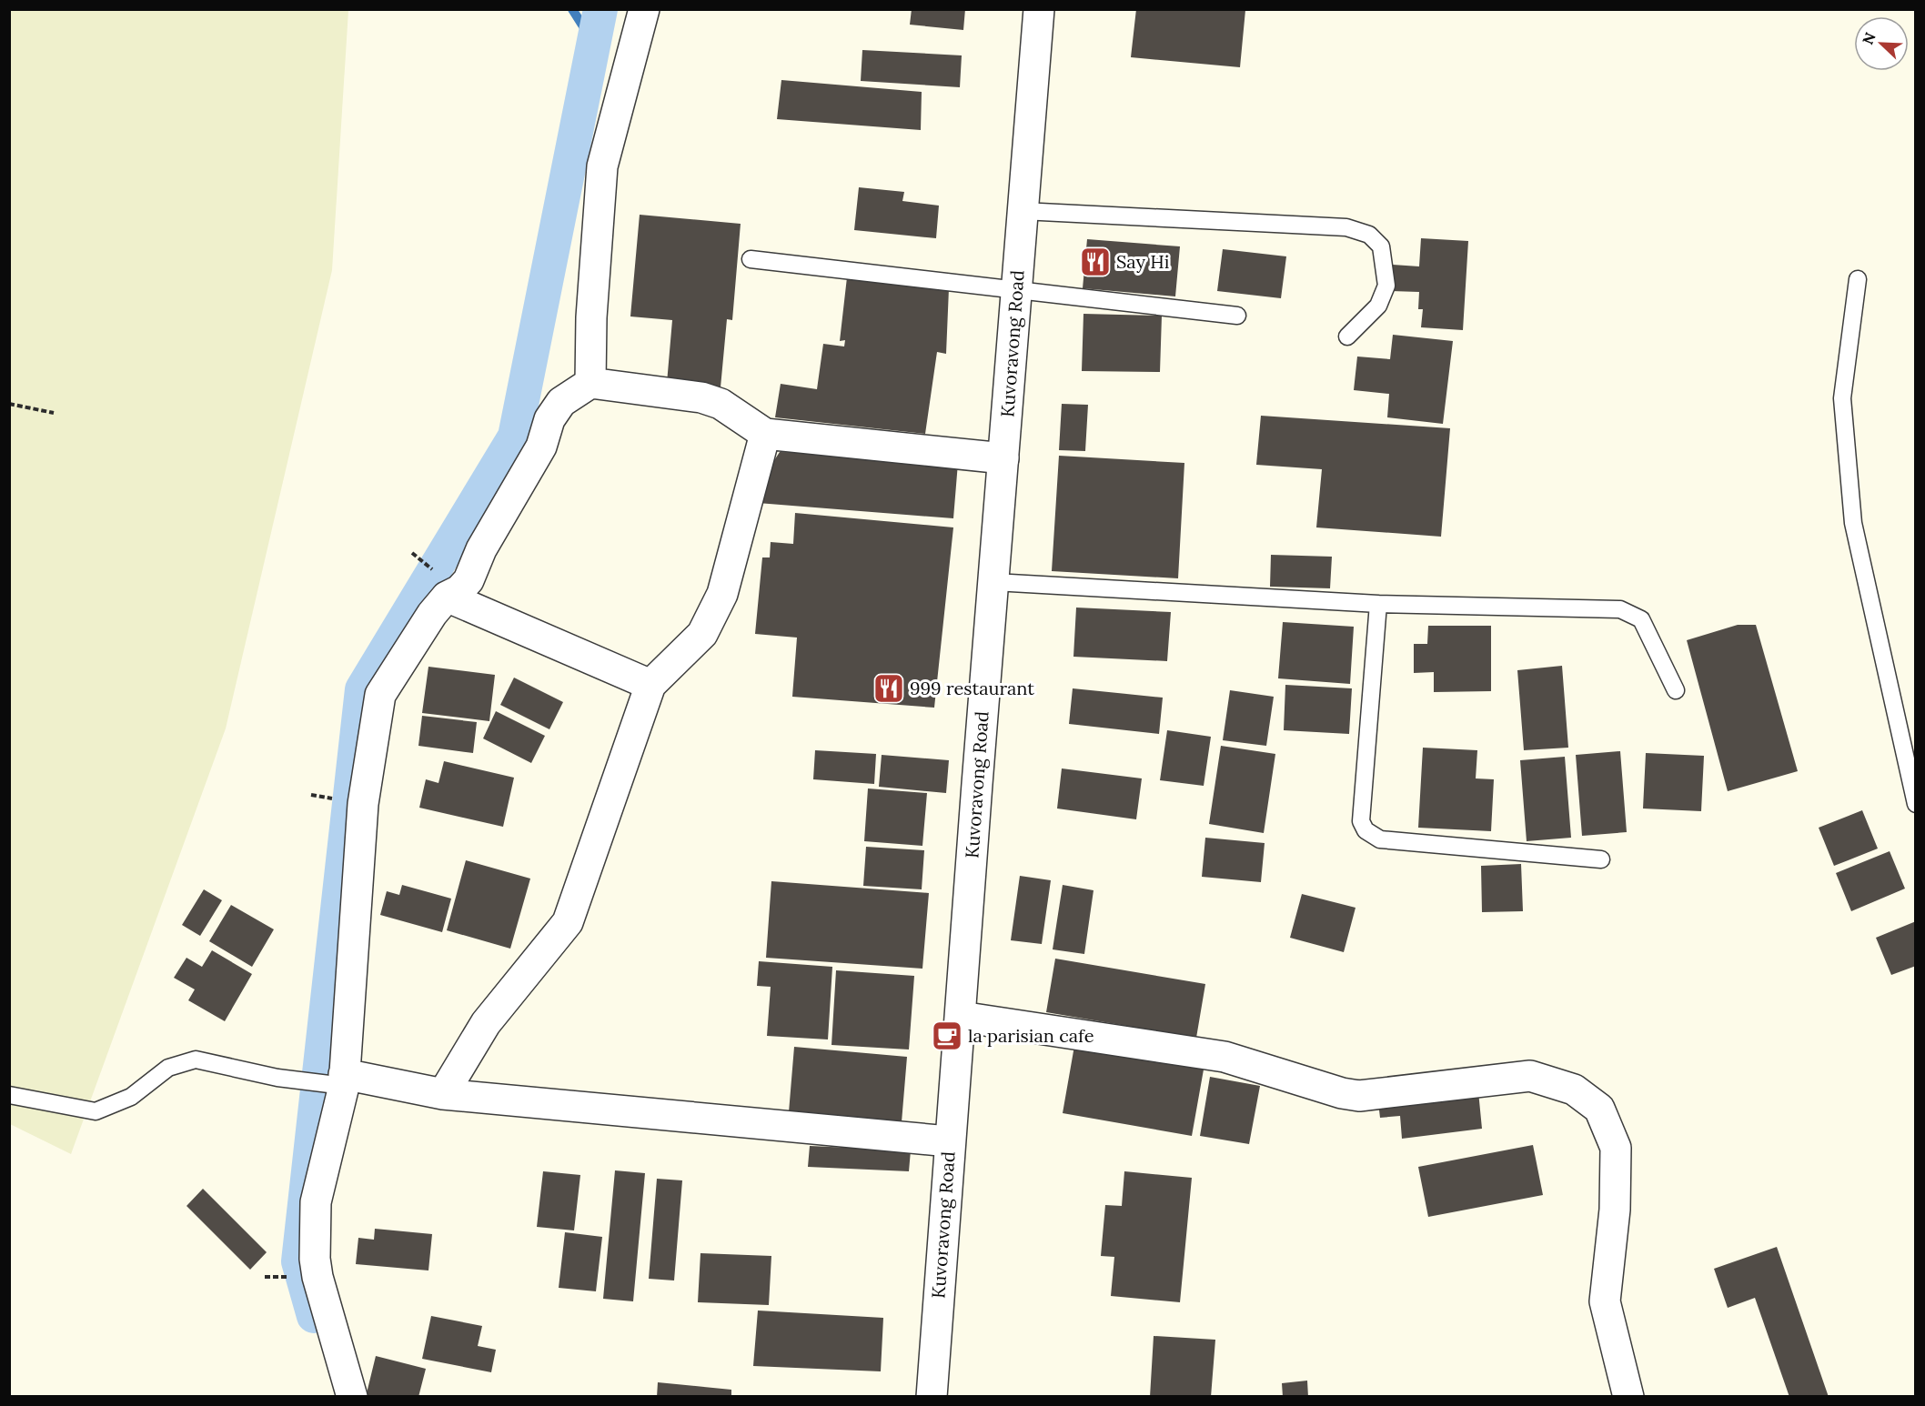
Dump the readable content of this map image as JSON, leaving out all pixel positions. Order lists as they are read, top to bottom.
{
  "streets": {
    "street": ["Kuvoravong Road"]
  },
  "places": {
    "restaurant": ["Say Hi", "999 restaurant"],
    "cafe": ["la parisian cafe"]
  },
  "north": "top left"
}
